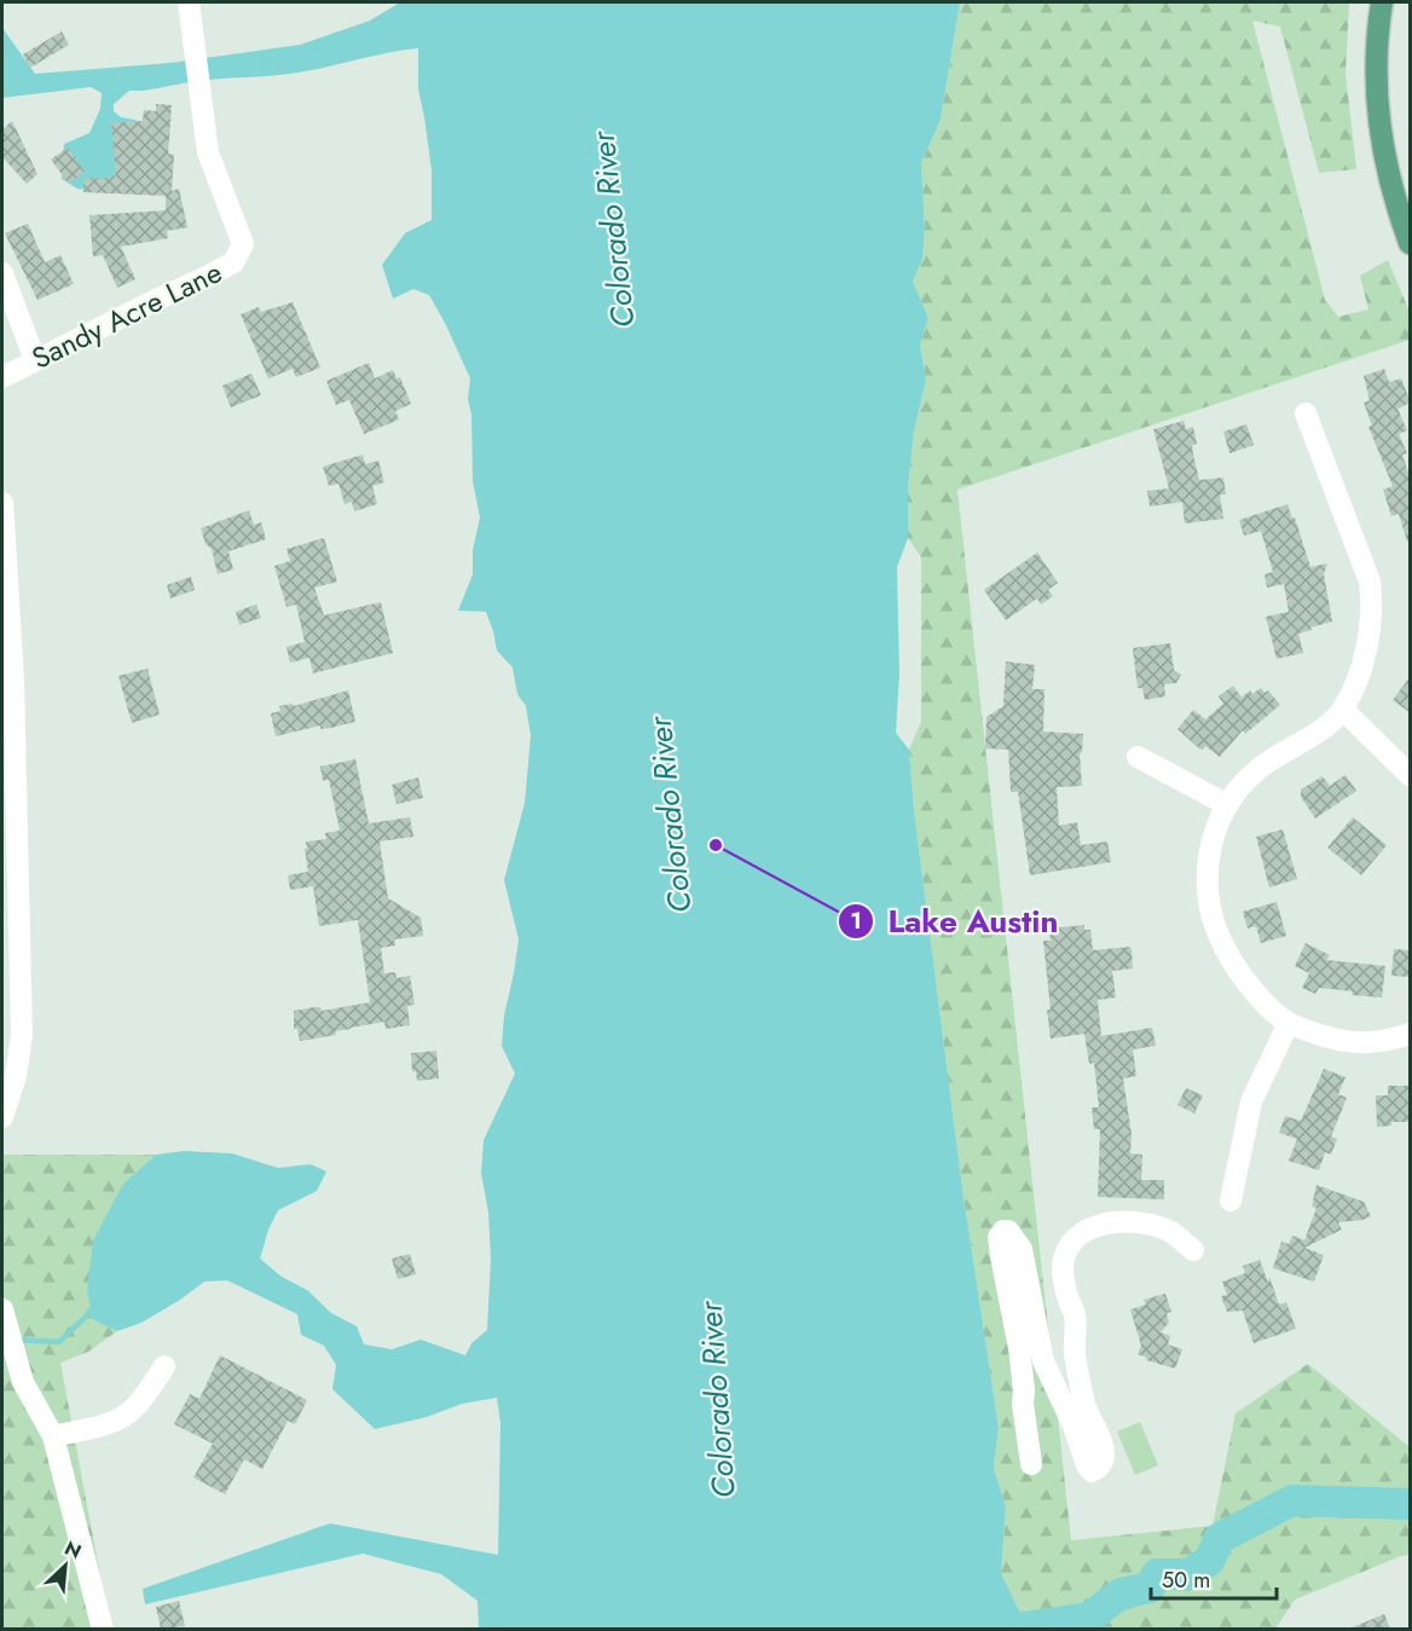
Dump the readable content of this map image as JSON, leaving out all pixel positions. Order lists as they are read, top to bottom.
{
  "streets": {
    "street": ["Sandy Acre Lane"]
  },
  "water": ["Colorado River"],
  "places": ["Lake Austin"],
  "scale_bar": "50 m",
  "north": "top right"
}
